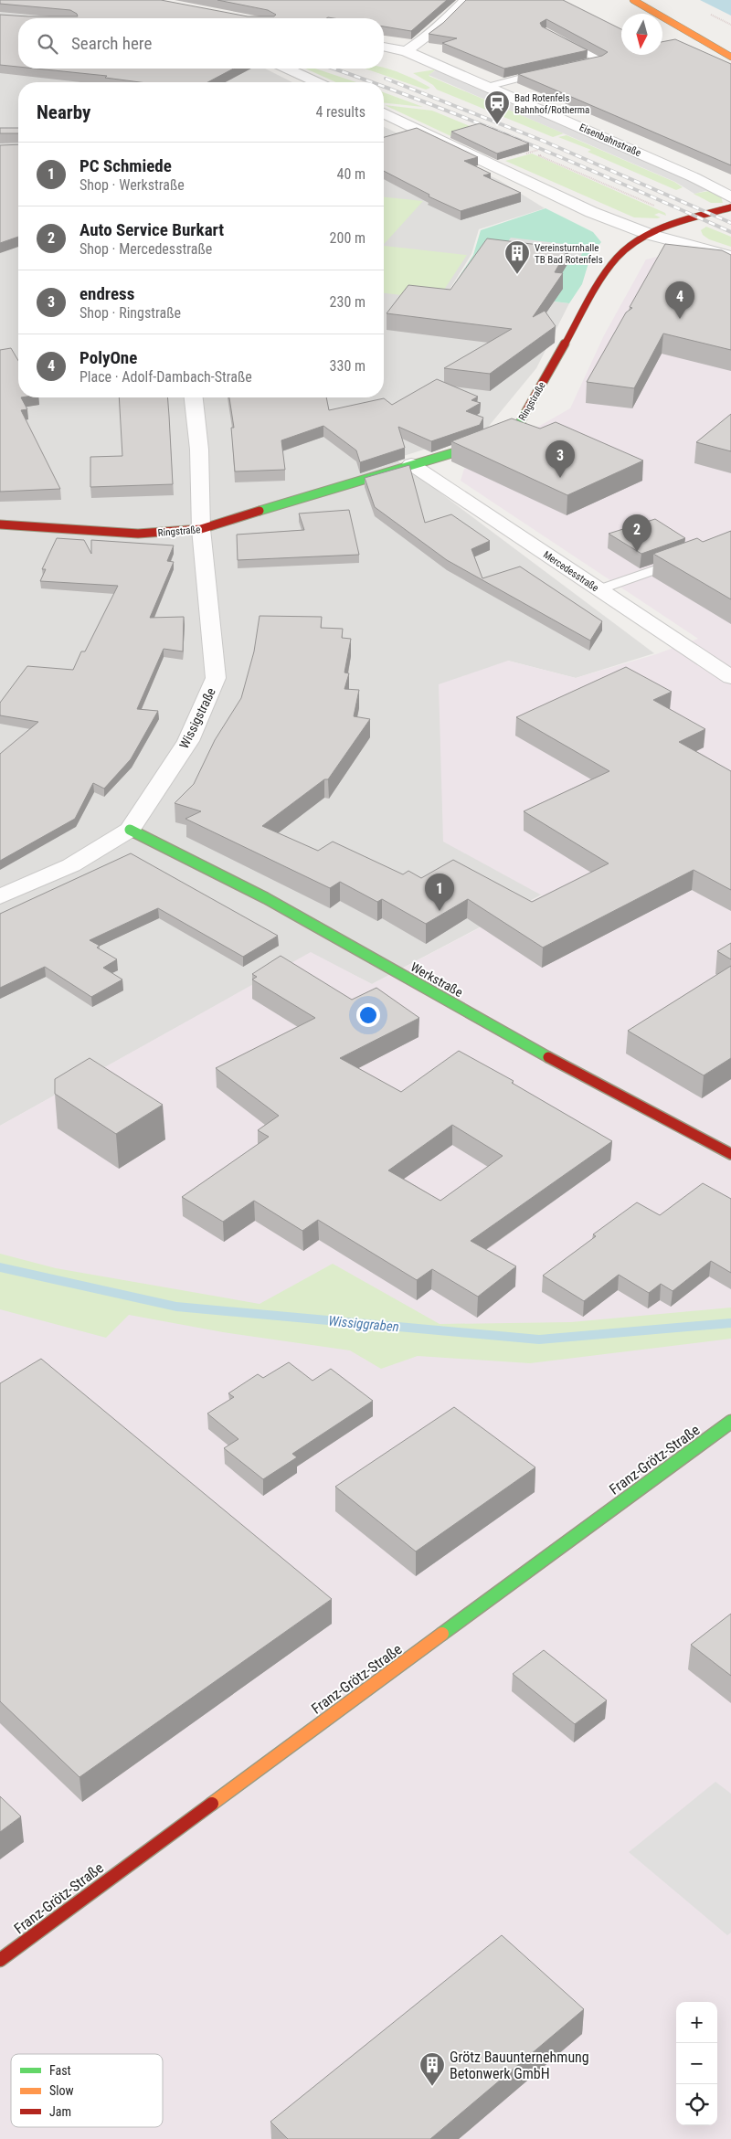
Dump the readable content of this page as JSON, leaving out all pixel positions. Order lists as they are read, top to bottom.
{
  "streets": {
    "street": [
      "Eisenbahnstraße",
      "Ringstraße",
      "Mercedesstraße",
      "Wissigstraße",
      "Werkstraße",
      "Franz-Grötz-Straße"
    ]
  },
  "crossings": [
    ["Ringstraße", "Mercedesstraße"],
    ["Ringstraße", "Wissigstraße"],
    ["Wissigstraße", "Werkstraße"]
  ],
  "water": ["Wissiggraben"],
  "places": {
    "station": ["Bad Rotenfels Bahnhof/Rotherma"],
    "building": ["Vereinsturnhalle TB Bad Rotenfels", "Grötz Bauunternehmung Betonwerk GmbH"]
  },
  "legend": ["Fast", "Slow", "Jam"],
  "north": "bottom",
  "page": {
    "search": "Search here",
    "heading": ["Nearby", "4 results"],
    "list": [
      {
        "mark": "1",
        "name": "PC Schmiede",
        "note": "Shop · Werkstraße",
        "value": "40 m"
      },
      {
        "mark": "2",
        "name": "Auto Service Burkart",
        "note": "Shop · Mercedesstraße",
        "value": "200 m"
      },
      {
        "mark": "3",
        "name": "endress",
        "note": "Shop · Ringstraße",
        "value": "230 m"
      },
      {
        "mark": "4",
        "name": "PolyOne",
        "note": "Place · Adolf-Dambach-Straße",
        "value": "330 m"
      }
    ],
    "pins": [
      "4",
      "3",
      "2",
      "1"
    ],
    "map_buttons": ["+", "−"]
  }
}
